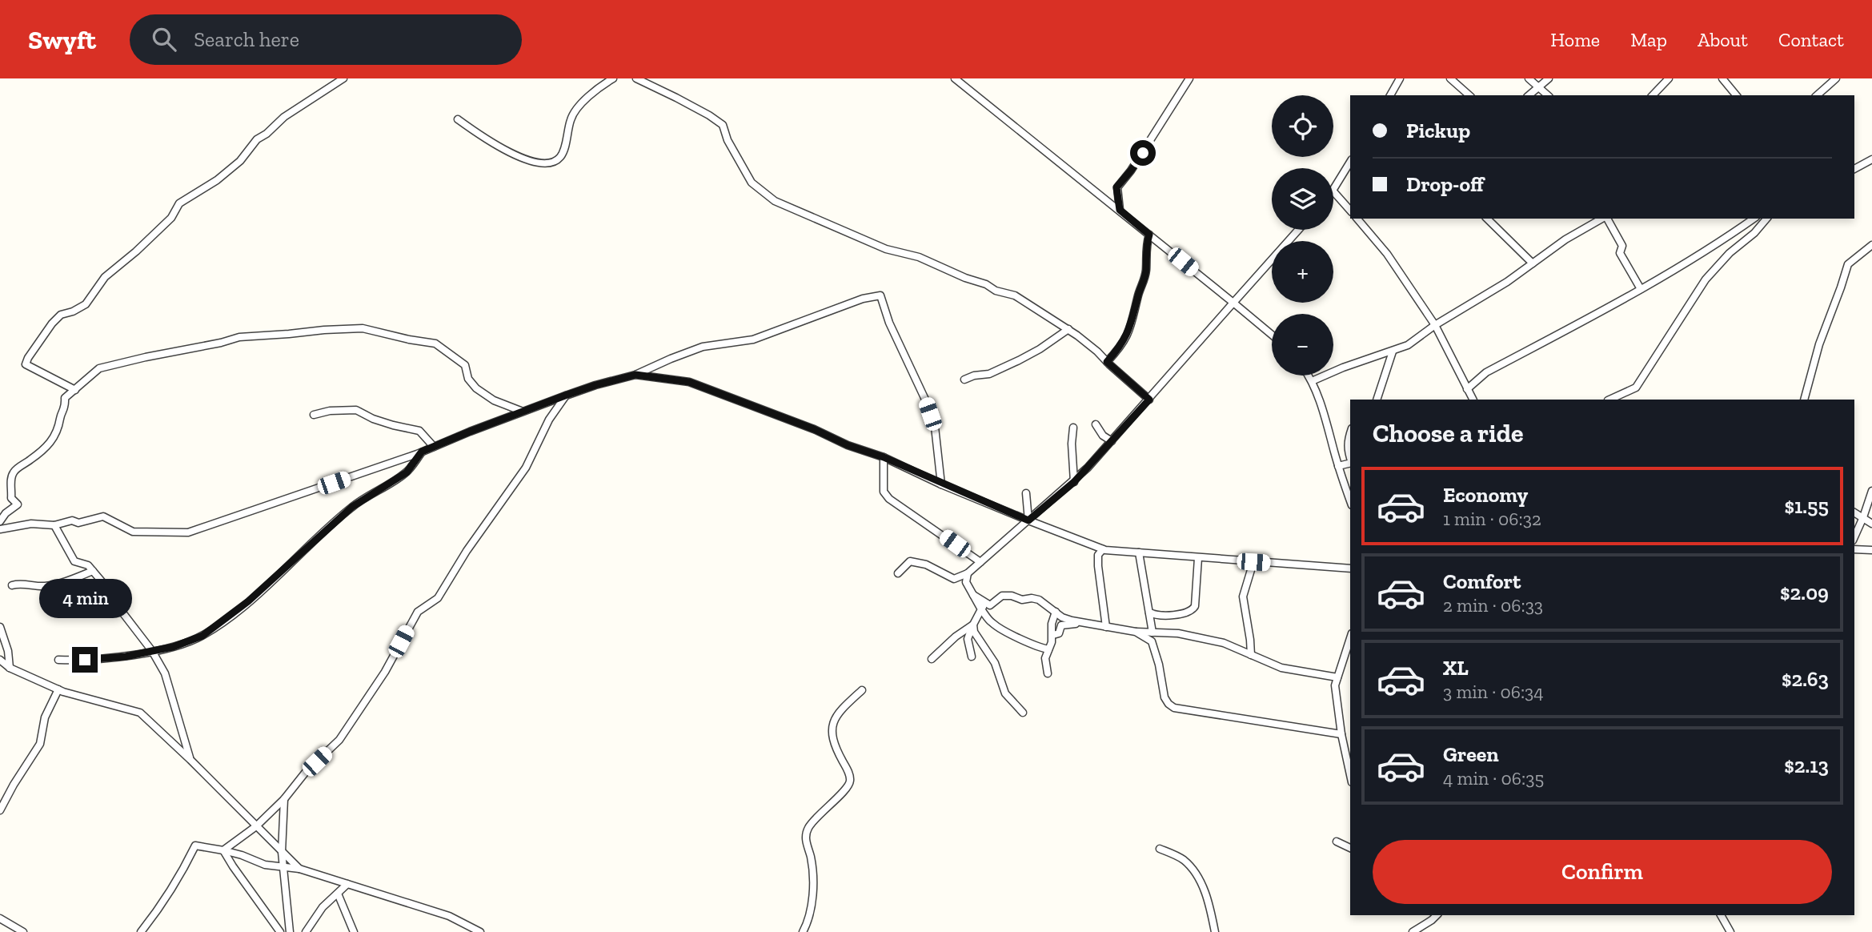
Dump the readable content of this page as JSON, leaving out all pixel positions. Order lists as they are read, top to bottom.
{
  "page": {
    "header": "Swyft",
    "search": "Search here",
    "nav": [
      "Home",
      "Map",
      "About",
      "Contact"
    ],
    "map_buttons": ["+", "−"],
    "banner": ["Pickup", "Drop-off"],
    "heading": "Choose a ride",
    "list": [
      {
        "name": "Economy",
        "note": "1 min · 06:32",
        "value": "$1.55"
      },
      {
        "name": "Comfort",
        "note": "2 min · 06:33",
        "value": "$2.09"
      },
      {
        "name": "XL",
        "note": "3 min · 06:34",
        "value": "$2.63"
      },
      {
        "name": "Green",
        "note": "4 min · 06:35",
        "value": "$2.13"
      }
    ],
    "bubble": "4 min",
    "buttons": "Confirm"
  }
}
